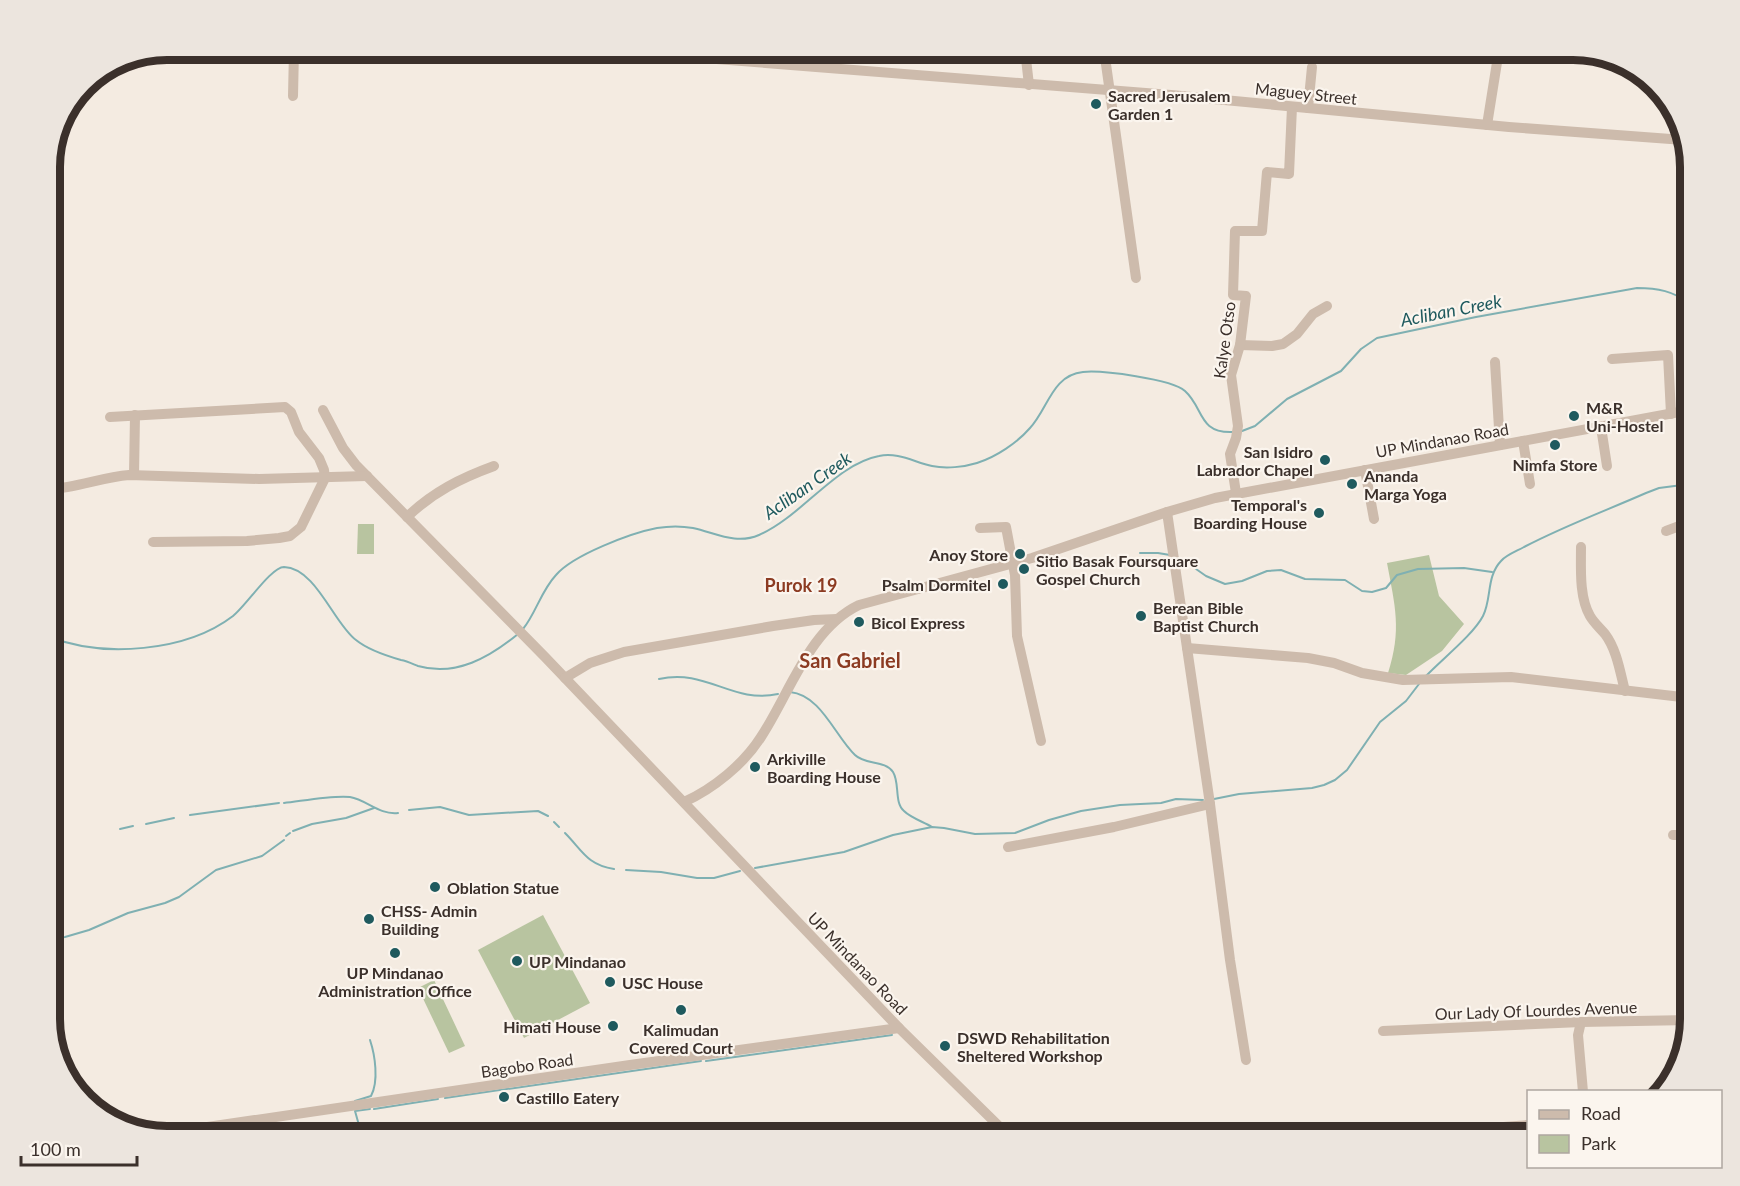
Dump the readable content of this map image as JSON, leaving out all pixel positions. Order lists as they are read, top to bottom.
{
  "streets": {
    "street": [
      "Maguey Street",
      "Kalye Otso",
      "UP Mindanao Road",
      "Our Lady Of Lourdes Avenue",
      "Bagobo Road"
    ]
  },
  "crossings": [
    ["Maguey Street", "Kalye Otso"],
    ["Kalye Otso", "UP Mindanao Road"],
    ["UP Mindanao Road", "Bagobo Road"]
  ],
  "districts": ["Purok 19", "San Gabriel"],
  "water": ["Acliban Creek"],
  "places": [
    "Sacred Jerusalem Garden 1",
    "M&R Uni-Hostel",
    "Nimfa Store",
    "San Isidro Labrador Chapel",
    "Ananda Marga Yoga",
    "Temporal's Boarding House",
    "Anoy Store",
    "Sitio Basak Foursquare Gospel Church",
    "Psalm Dormitel",
    "Berean Bible Baptist Church",
    "Bicol Express",
    "Arkiville Boarding House",
    "Oblation Statue",
    "CHSS- Admin Building",
    "UP Mindanao Administration Office",
    "UP Mindanao",
    "USC House",
    "Kalimudan Covered Court",
    "Himati House",
    "DSWD Rehabilitation Sheltered Workshop",
    "Castillo Eatery"
  ],
  "legend": ["Road", "Park"],
  "scale_bar": "100 m"
}
